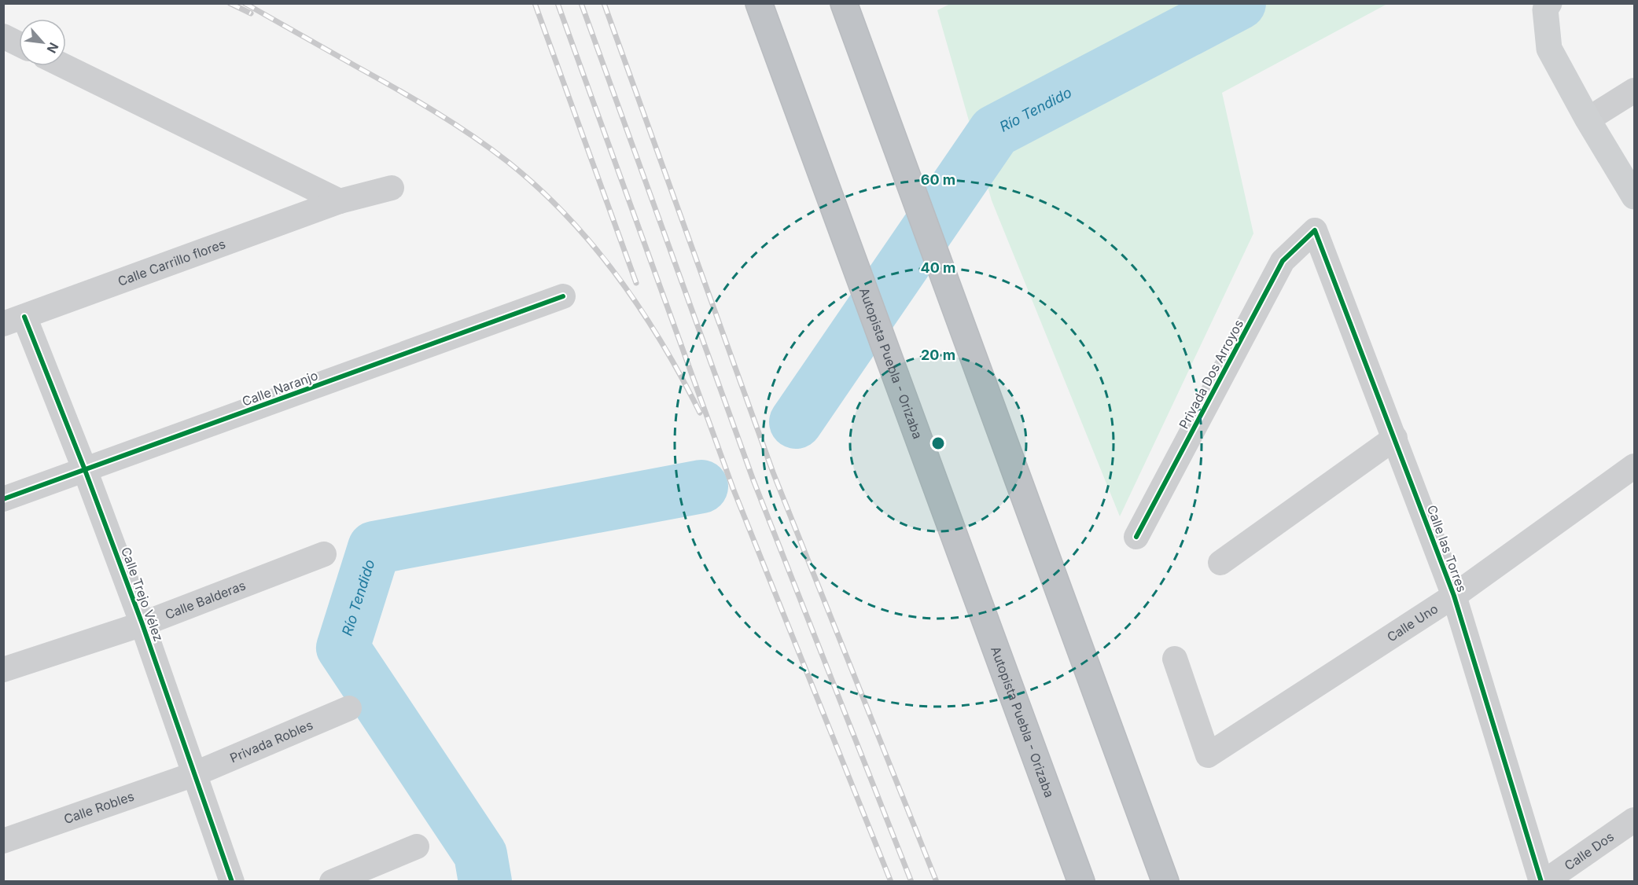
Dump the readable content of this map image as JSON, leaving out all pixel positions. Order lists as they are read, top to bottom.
{
  "streets": {
    "highway": ["Autopista Puebla - Orizaba"],
    "street": [
      "Calle Carrillo flores",
      "Privada Dos Arroyos",
      "Calle Naranjo",
      "Calle las Torres",
      "Calle Trejo Vélez",
      "Calle Balderas",
      "Calle Uno",
      "Privada Robles",
      "Calle Robles",
      "Calle Dos"
    ]
  },
  "crossings": [
    ["Calle Carrillo flores", "Calle Trejo Vélez"],
    ["Privada Dos Arroyos", "Calle las Torres"],
    ["Calle Naranjo", "Calle Trejo Vélez"],
    ["Calle las Torres", "Calle Uno"],
    ["Calle las Torres", "Calle Dos"],
    ["Calle Trejo Vélez", "Calle Balderas"],
    ["Calle Trejo Vélez", "Privada Robles"],
    ["Calle Trejo Vélez", "Calle Robles"],
    ["Privada Robles", "Calle Robles"]
  ],
  "water": ["Río Tendido"],
  "north": "bottom right",
  "rings": ["60 m", "40 m", "20 m"]
}
